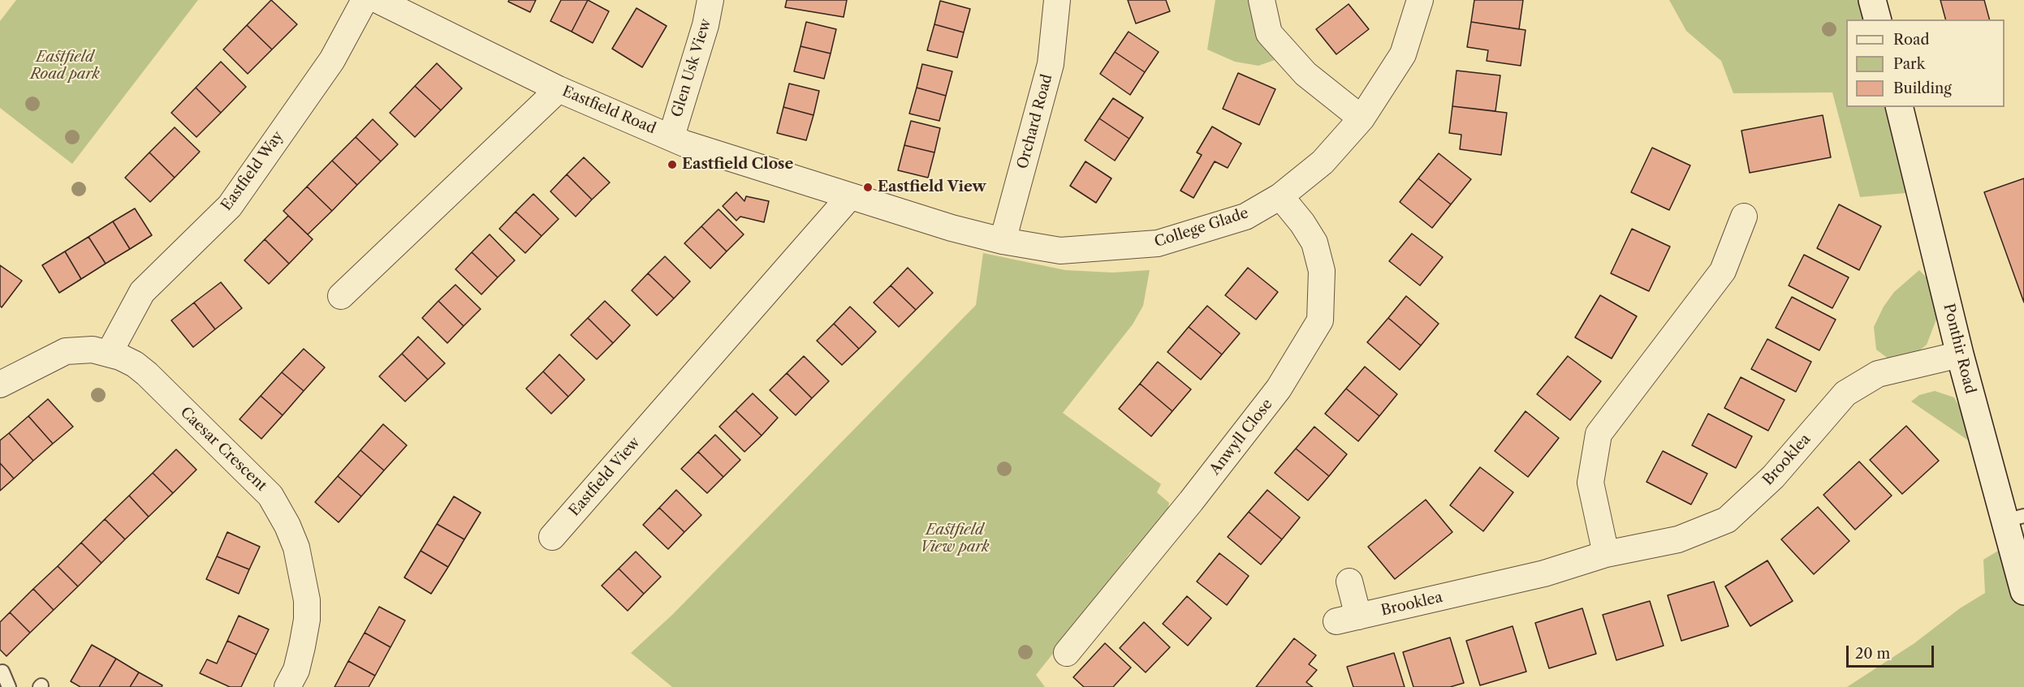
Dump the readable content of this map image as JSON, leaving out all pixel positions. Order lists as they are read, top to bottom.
{
  "streets": {
    "main road": ["Ponthir Road"],
    "street": [
      "Glen Usk View",
      "Eastfield Road",
      "Orchard Road",
      "Eastfield Way",
      "College Glade",
      "Anwyll Close",
      "Caesar Crescent",
      "Brooklea",
      "Eastfield View"
    ]
  },
  "crossings": [
    ["Glen Usk View", "Eastfield Road"],
    ["Eastfield Road", "College Glade"],
    ["Eastfield Road", "Eastfield View"],
    ["Orchard Road", "College Glade"],
    ["Eastfield Way", "Caesar Crescent"],
    ["College Glade", "Anwyll Close"],
    ["College Glade", "Eastfield View"],
    ["Ponthir Road", "Brooklea"]
  ],
  "parks": ["Eastfield Road park", "Eastfield View park"],
  "places": ["Eastfield Close", "Eastfield View"],
  "legend": ["Road", "Park", "Building"],
  "scale_bar": "20 m"
}
